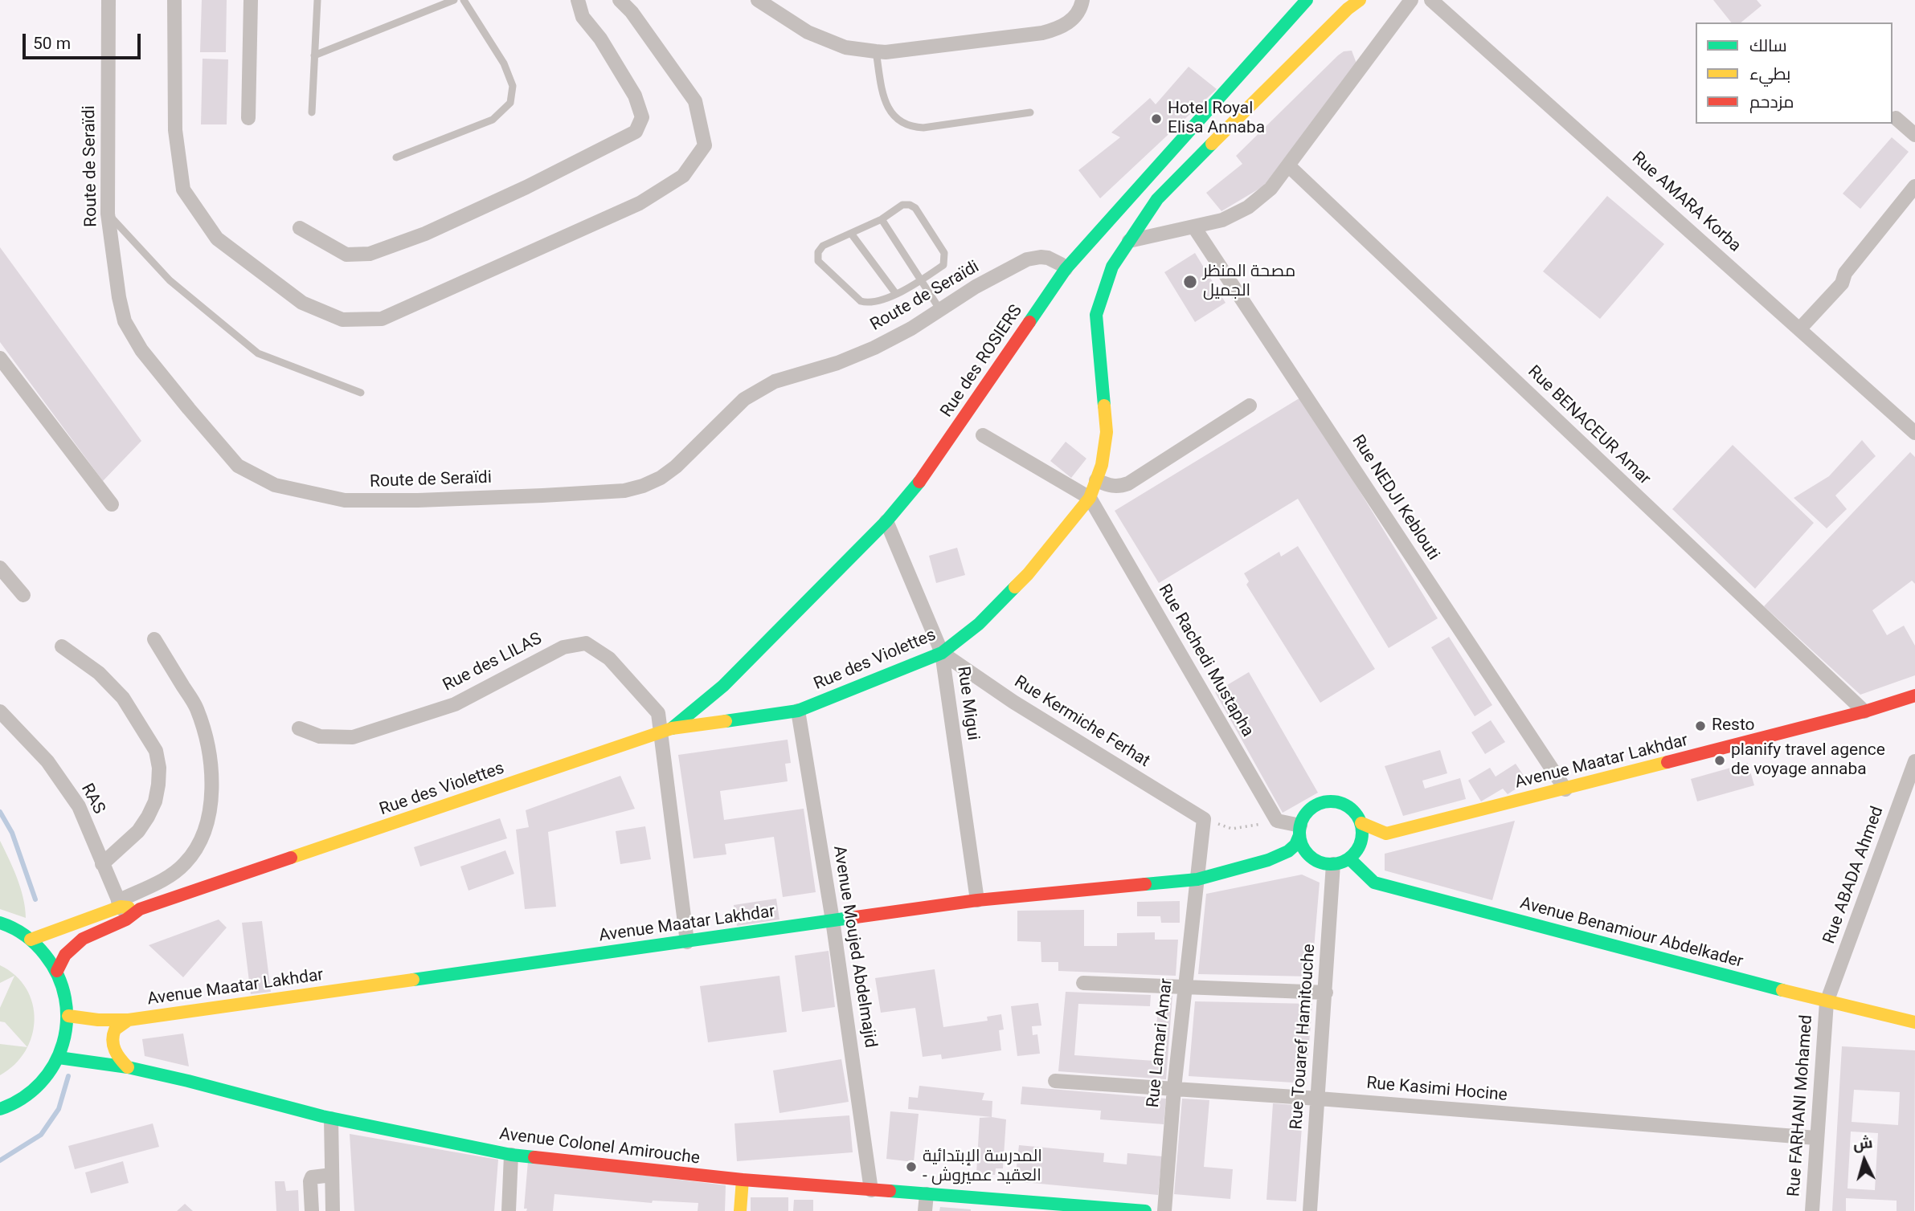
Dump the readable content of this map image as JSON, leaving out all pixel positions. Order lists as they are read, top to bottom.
{
  "streets": {
    "main road": [
      "Rue des ROSIERS",
      "Rue des Violettes",
      "Avenue Maatar Lakhdar",
      "Avenue Benamiour Abdelkader",
      "Avenue Colonel Amirouche"
    ],
    "street": [
      "Route de Seraïdi",
      "Rue AMARA Korba",
      "Rue BENACEUR Amar",
      "Rue NEDJI Keblouti",
      "Rue Rachedi Mustapha",
      "Rue des LILAS",
      "Rue Migui",
      "Rue Kermiche Ferhat",
      "RAS",
      "Rue ABADA Ahmed",
      "Avenue Moujed Abdelmajid",
      "Rue Touaref Hamitouche",
      "Rue Lamari Amar",
      "Rue Kasimi Hocine",
      "Rue FARHANI Mohamed"
    ]
  },
  "crossings": [
    ["Route de Seraïdi", "Rue des ROSIERS"],
    ["Rue des ROSIERS", "Rue des Violettes"],
    ["Rue des ROSIERS", "Rue des LILAS"],
    ["Rue des ROSIERS", "Rue Migui"],
    ["Rue BENACEUR Amar", "Avenue Maatar Lakhdar"],
    ["Rue NEDJI Keblouti", "Avenue Maatar Lakhdar"],
    ["Rue des Violettes", "Rue Rachedi Mustapha"],
    ["Rue des Violettes", "Rue des LILAS"],
    ["Rue des Violettes", "Rue Migui"],
    ["Rue des Violettes", "Rue Kermiche Ferhat"],
    ["Rue des Violettes", "RAS"],
    ["Rue des Violettes", "Avenue Moujed Abdelmajid"],
    ["Rue des LILAS", "Avenue Maatar Lakhdar"],
    ["Rue Migui", "Rue Kermiche Ferhat"],
    ["Rue Migui", "Avenue Maatar Lakhdar"],
    ["Rue Kermiche Ferhat", "Rue Lamari Amar"],
    ["Avenue Maatar Lakhdar", "Avenue Benamiour Abdelkader"],
    ["Avenue Maatar Lakhdar", "Avenue Moujed Abdelmajid"],
    ["Avenue Maatar Lakhdar", "Rue Touaref Hamitouche"],
    ["Avenue Maatar Lakhdar", "Rue Lamari Amar"],
    ["Rue ABADA Ahmed", "Avenue Benamiour Abdelkader"],
    ["Rue ABADA Ahmed", "Rue FARHANI Mohamed"],
    ["Avenue Benamiour Abdelkader", "Rue Touaref Hamitouche"],
    ["Avenue Benamiour Abdelkader", "Rue FARHANI Mohamed"],
    ["Avenue Moujed Abdelmajid", "Avenue Colonel Amirouche"],
    ["Rue Touaref Hamitouche", "Rue Kasimi Hocine"],
    ["Rue Lamari Amar", "Rue Kasimi Hocine"],
    ["Rue Kasimi Hocine", "Rue FARHANI Mohamed"]
  ],
  "places": [
    "Hotel Royal Elisa Annaba",
    "مصحة المنظر الجميل",
    "Resto",
    "planify travel agence de voyage annaba",
    "المدرسة الإبتدائية - العقيد عميروش"
  ],
  "legend": ["سالك", "بطيء", "مزدحم"],
  "scale_bar": "50 m",
  "north": "top"
}
